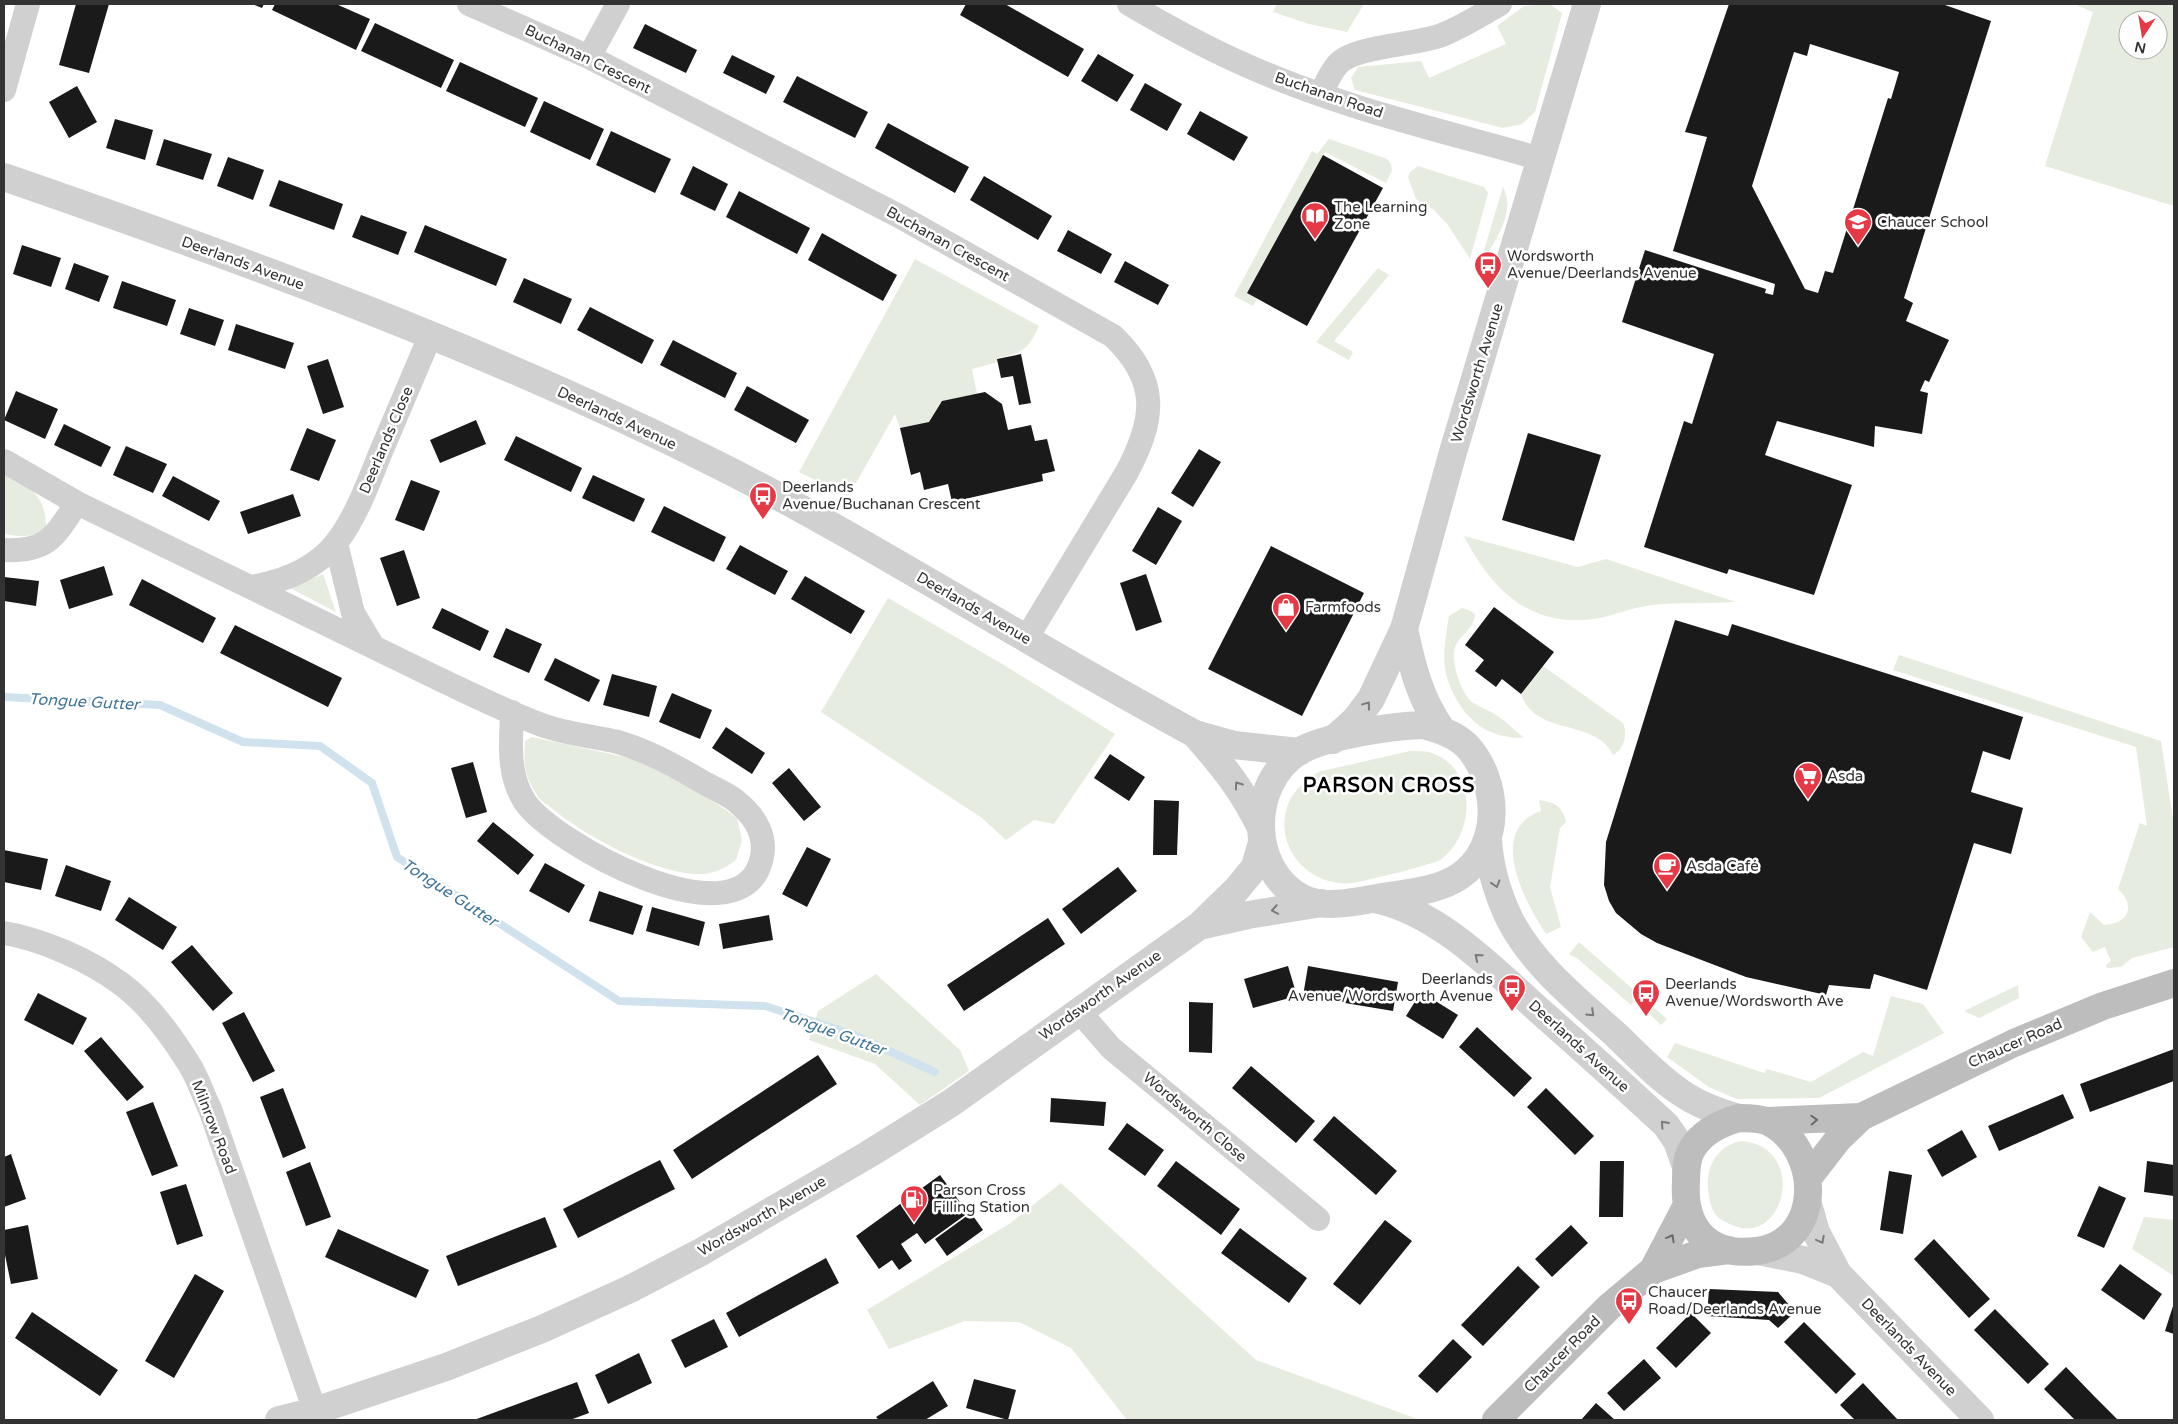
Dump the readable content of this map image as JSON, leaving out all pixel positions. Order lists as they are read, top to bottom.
{
  "streets": {
    "main road": ["Chaucer Road"],
    "street": [
      "Buchanan Crescent",
      "Buchanan Road",
      "Deerlands Avenue",
      "Wordsworth Avenue",
      "Deerlands Close",
      "Wordsworth Close",
      "Milnrow Road"
    ]
  },
  "crossings": [
    ["Buchanan Crescent", "Deerlands Avenue"],
    ["Buchanan Road", "Wordsworth Avenue"],
    ["Deerlands Avenue", "Wordsworth Avenue"],
    ["Deerlands Avenue", "Deerlands Close"],
    ["Deerlands Avenue", "Chaucer Road"],
    ["Wordsworth Avenue", "Wordsworth Close"],
    ["Wordsworth Avenue", "Milnrow Road"]
  ],
  "districts": ["PARSON CROSS"],
  "water": ["Tongue Gutter"],
  "places": {
    "library": ["The Learning Zone"],
    "school or university": ["Chaucer School"],
    "bus stop": [
      "Wordsworth Avenue/Deerlands Avenue",
      "Deerlands Avenue/Buchanan Crescent",
      "Deerlands Avenue/Wordsworth Avenue",
      "Deerlands Avenue/Wordsworth Ave",
      "Chaucer Road/Deerlands Avenue"
    ],
    "shop": ["Farmfoods"],
    "supermarket": ["Asda"],
    "cafe": ["Asda Café"],
    "fuel station": ["Parson Cross Filling Station"]
  },
  "north": "bottom"
}
